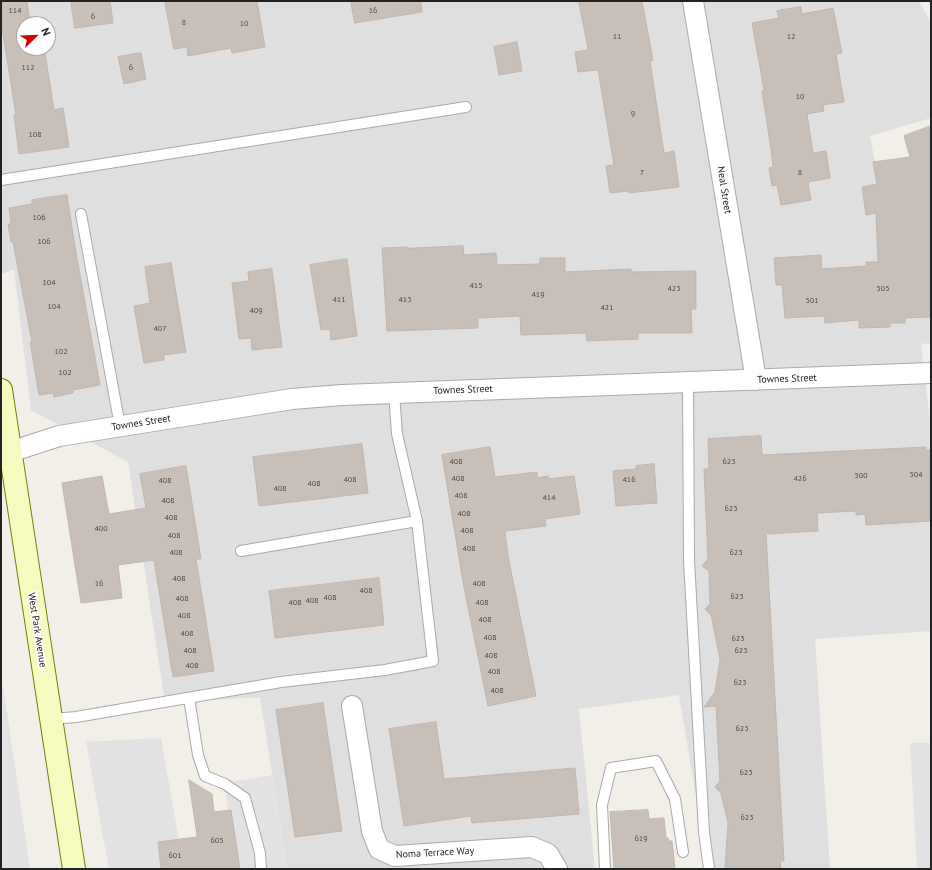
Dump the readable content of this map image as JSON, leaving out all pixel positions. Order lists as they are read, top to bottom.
{
  "streets": {
    "street": [
      "Neal Street",
      "Townes Street",
      "West Park Avenue",
      "Noma Terrace Way"
    ]
  },
  "crossings": [
    ["Neal Street", "Townes Street"],
    ["Townes Street", "West Park Avenue"]
  ],
  "house_numbers": [
    "114",
    "16",
    "6",
    "8",
    "10",
    "11",
    "12",
    "112",
    "6",
    "10",
    "9",
    "108",
    "7",
    "8",
    "106",
    "106",
    "104",
    "415",
    "423",
    "505",
    "419",
    "411",
    "413",
    "501",
    "104",
    "421",
    "409",
    "407",
    "102",
    "102",
    "408",
    "623",
    "504",
    "500",
    "408",
    "426",
    "408",
    "416",
    "408",
    "408",
    "408",
    "408",
    "414",
    "408",
    "623",
    "408",
    "408",
    "400",
    "408",
    "408",
    "408",
    "408",
    "623",
    "408",
    "16",
    "408",
    "408",
    "623",
    "408",
    "408",
    "408",
    "408",
    "408",
    "408",
    "408",
    "408",
    "408",
    "623",
    "408",
    "623",
    "408",
    "408",
    "408",
    "623",
    "408",
    "623",
    "623",
    "623",
    "619",
    "605",
    "601"
  ],
  "north": "top right"
}
